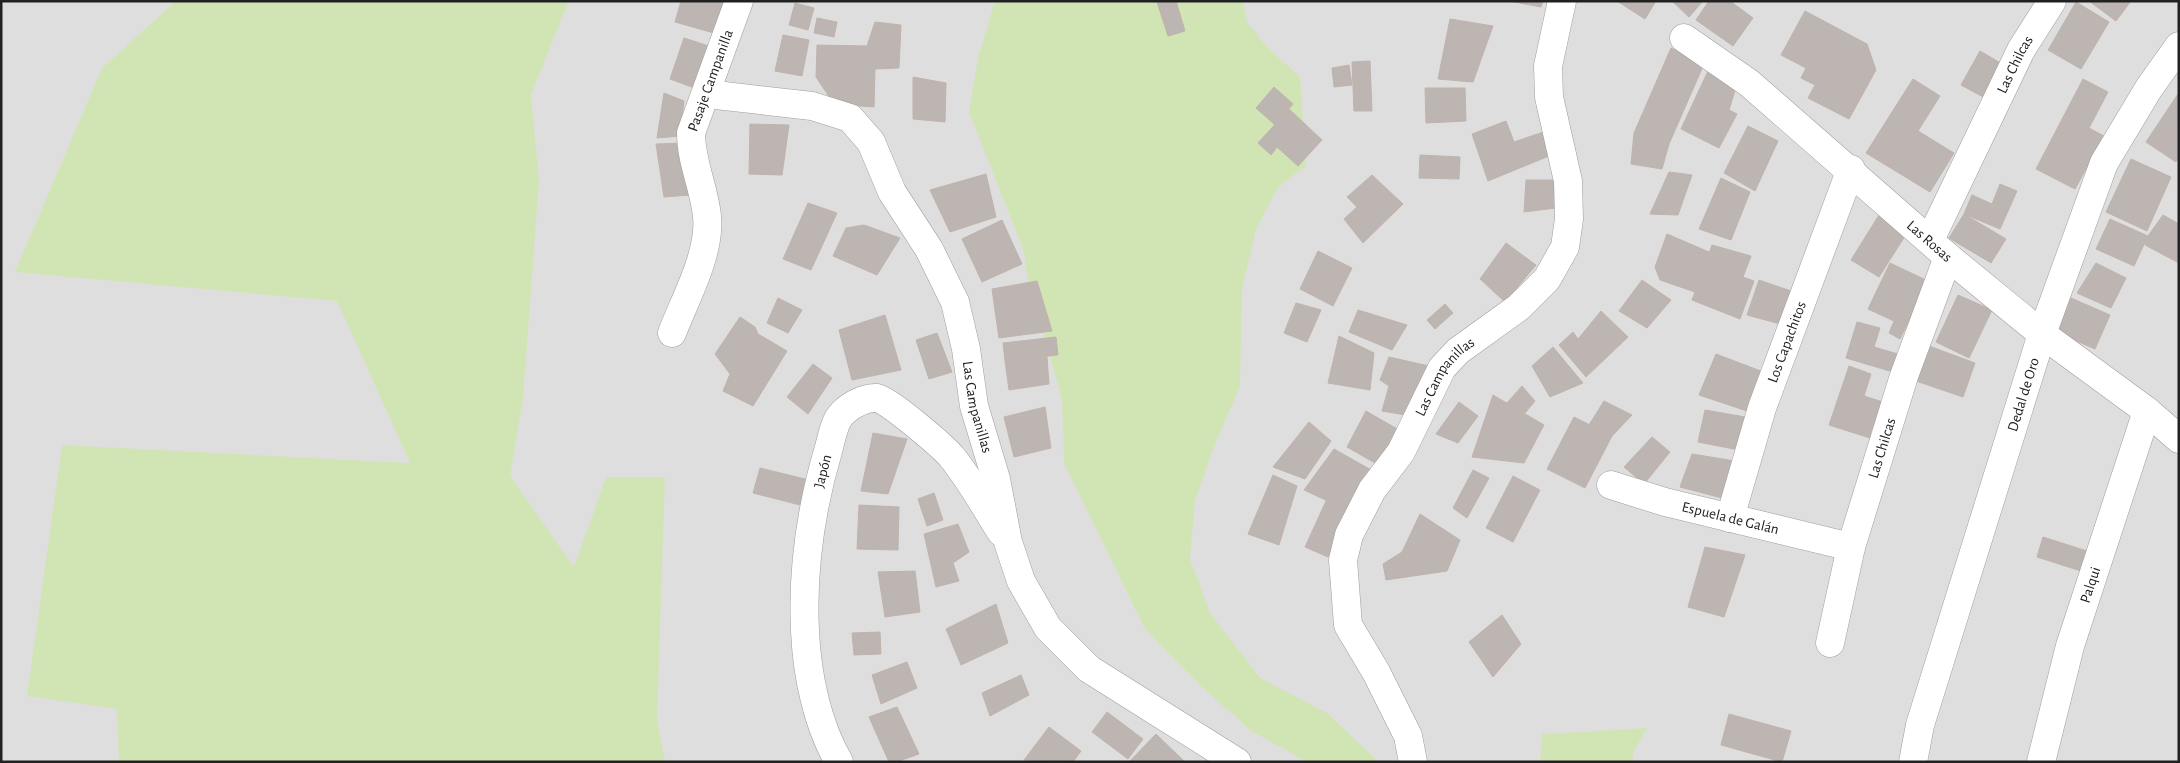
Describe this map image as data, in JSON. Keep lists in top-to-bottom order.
{
  "streets": {
    "street": [
      "Las Chilcas",
      "Pasaje Campanilla",
      "Las Rosas",
      "Los Capachitos",
      "Las Campanillas",
      "Dedal de Oro",
      "Japón",
      "Espuela de Galán",
      "Palqui"
    ]
  },
  "crossings": [
    ["Las Chilcas", "Las Rosas"],
    ["Las Chilcas", "Espuela de Galán"],
    ["Pasaje Campanilla", "Las Campanillas"],
    ["Las Rosas", "Los Capachitos"],
    ["Las Rosas", "Dedal de Oro"],
    ["Las Rosas", "Palqui"],
    ["Los Capachitos", "Espuela de Galán"],
    ["Las Campanillas", "Japón"]
  ]
}
